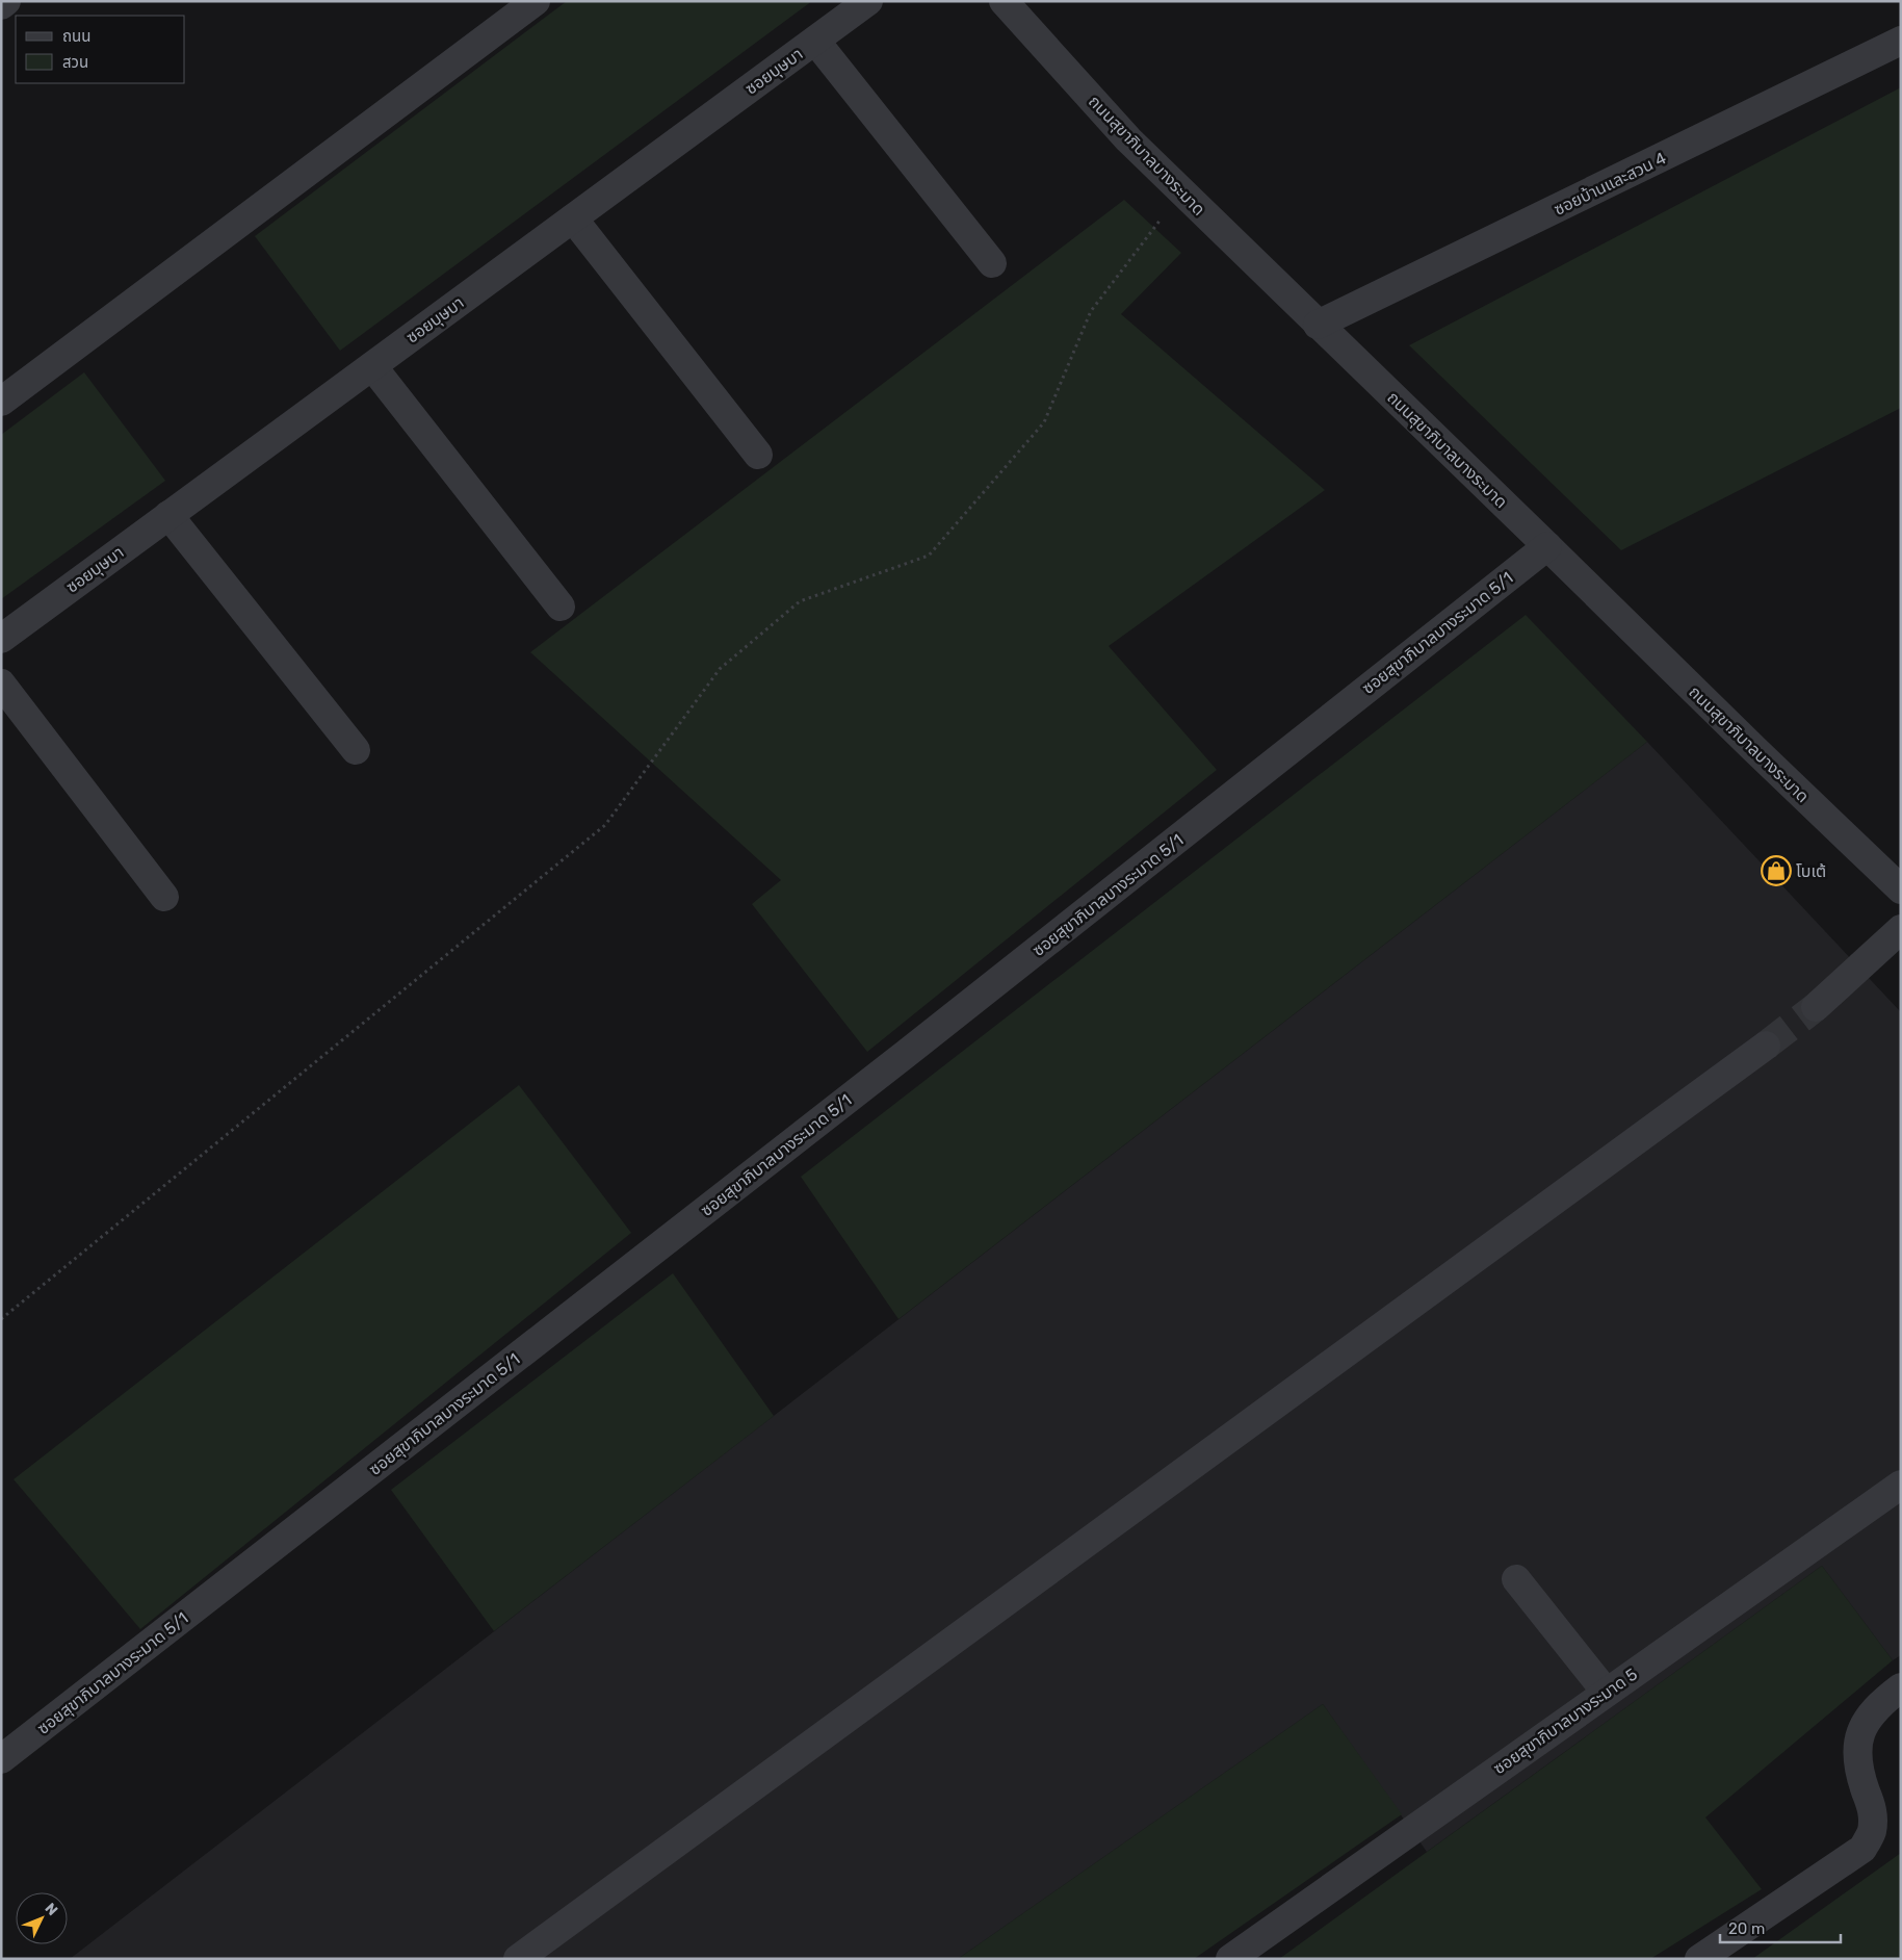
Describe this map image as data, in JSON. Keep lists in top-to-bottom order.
{
  "streets": {
    "street": [
      "ซอยบุษบา",
      "ถนนสุขาภิบาลบางระมาด",
      "ซอยบ้านและสวน 4",
      "ซอยสุขาภิบาลบางระมาด 5/1",
      "ซอยสุขาภิบาลบางระมาด 5"
    ]
  },
  "crossings": [
    ["ถนนสุขาภิบาลบางระมาด", "ซอยบ้านและสวน 4"],
    ["ถนนสุขาภิบาลบางระมาด", "ซอยสุขาภิบาลบางระมาด 5/1"]
  ],
  "places": {
    "shop": ["โบเต้"]
  },
  "legend": ["ถนน", "สวน"],
  "scale_bar": "20 m",
  "north": "top right"
}
